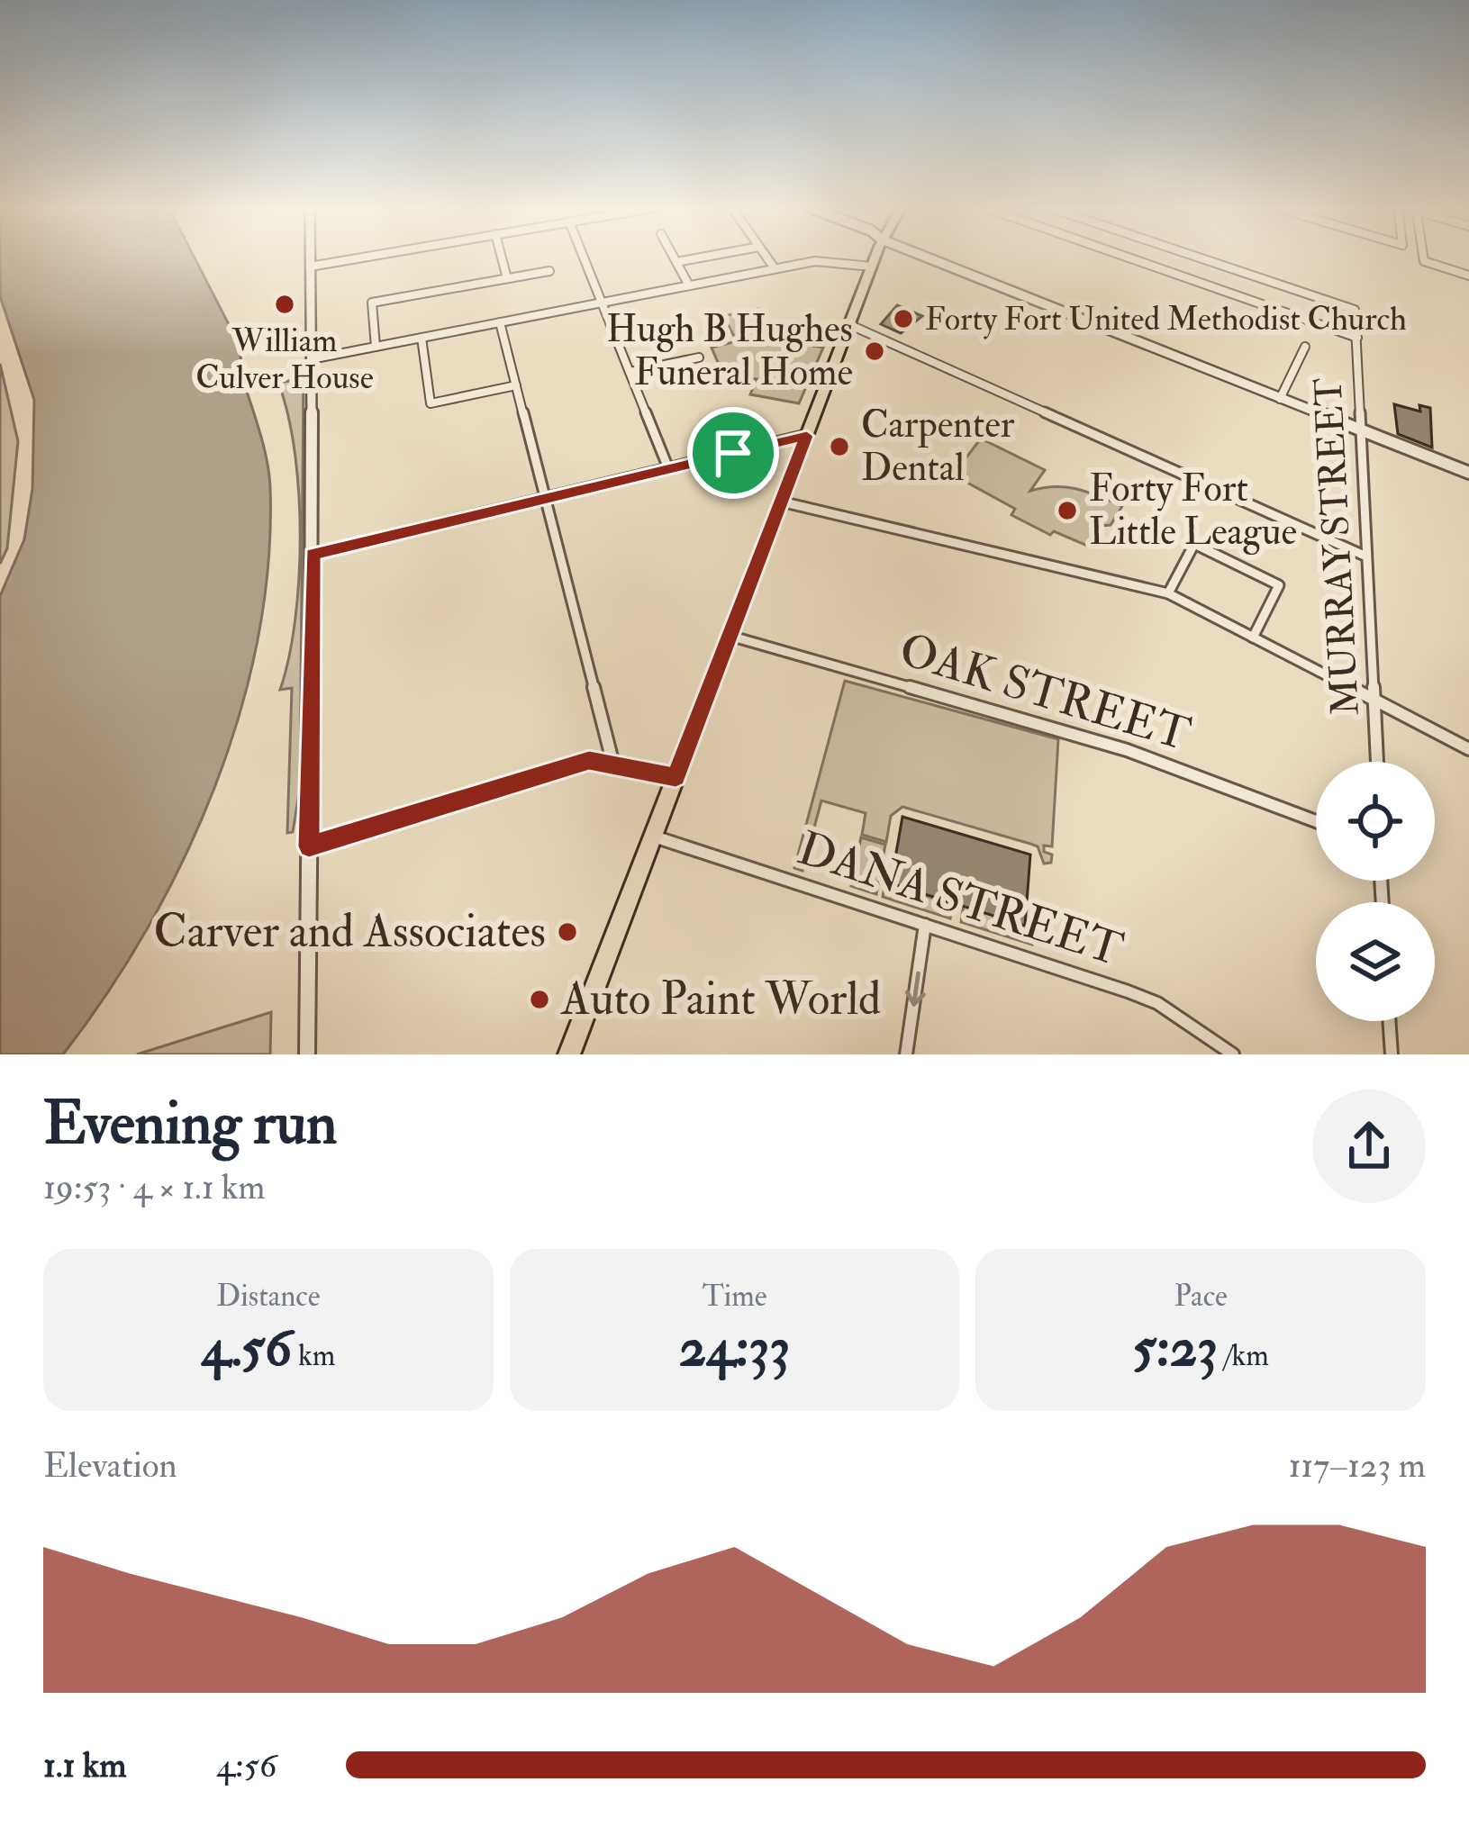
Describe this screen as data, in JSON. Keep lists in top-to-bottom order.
{
  "streets": {
    "street": ["MURRAY STREET", "OAK STREET", "DANA STREET"]
  },
  "places": [
    "William Culver House",
    "Forty Fort United Methodist Church",
    "Hugh B Hughes Funeral Home",
    "Carpenter Dental",
    "Forty Fort Little League",
    "Carver and Associates",
    "Auto Paint World"
  ],
  "page": {
    "heading": ["Evening run", "19:53 · 4 × 1.1 km"],
    "stats": [
      ["Distance", "4.56 km"],
      ["Time", "24:33"],
      ["Pace", "5:23 /km"]
    ],
    "chart": ["Elevation", "117–123 m"],
    "list": [
      {
        "name": "1.1 km",
        "note": "4:56"
      }
    ]
  }
}
